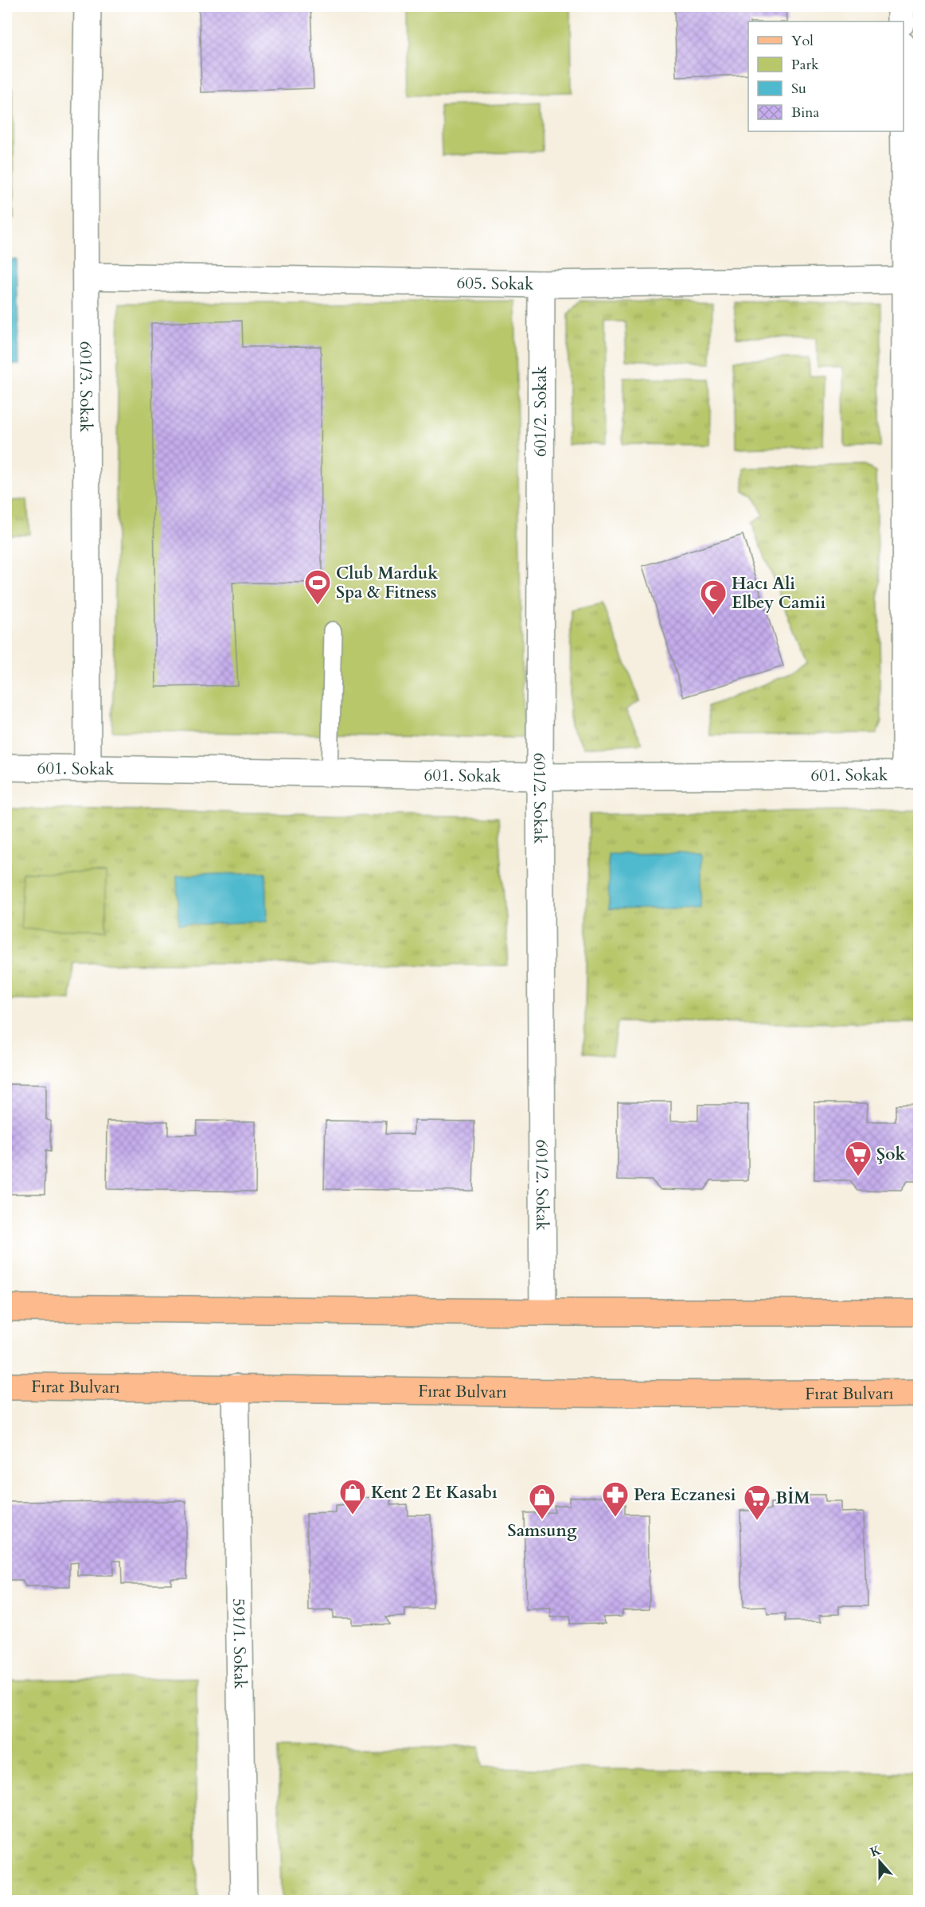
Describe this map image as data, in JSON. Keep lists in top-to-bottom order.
{
  "streets": {
    "main road": ["Fırat Bulvarı"],
    "street": [
      "605. Sokak",
      "601/3. Sokak",
      "601/2. Sokak",
      "601. Sokak",
      "591/1. Sokak"
    ]
  },
  "crossings": [
    ["605. Sokak", "601/3. Sokak"],
    ["605. Sokak", "601/2. Sokak"],
    ["601/3. Sokak", "601. Sokak"],
    ["601/2. Sokak", "601. Sokak"],
    ["Fırat Bulvarı", "591/1. Sokak"]
  ],
  "places": {
    "sports": ["Club Marduk Spa & Fitness"],
    "mosque": ["Hacı Ali Elbey Camii"],
    "supermarket": ["Şok", "BİM"],
    "shop": ["Kent 2 Et Kasabı", "Samsung"],
    "pharmacy": ["Pera Eczanesi"]
  },
  "legend": [
    "Yol",
    "Park",
    "Su",
    "Bina"
  ],
  "north": "top"
}
